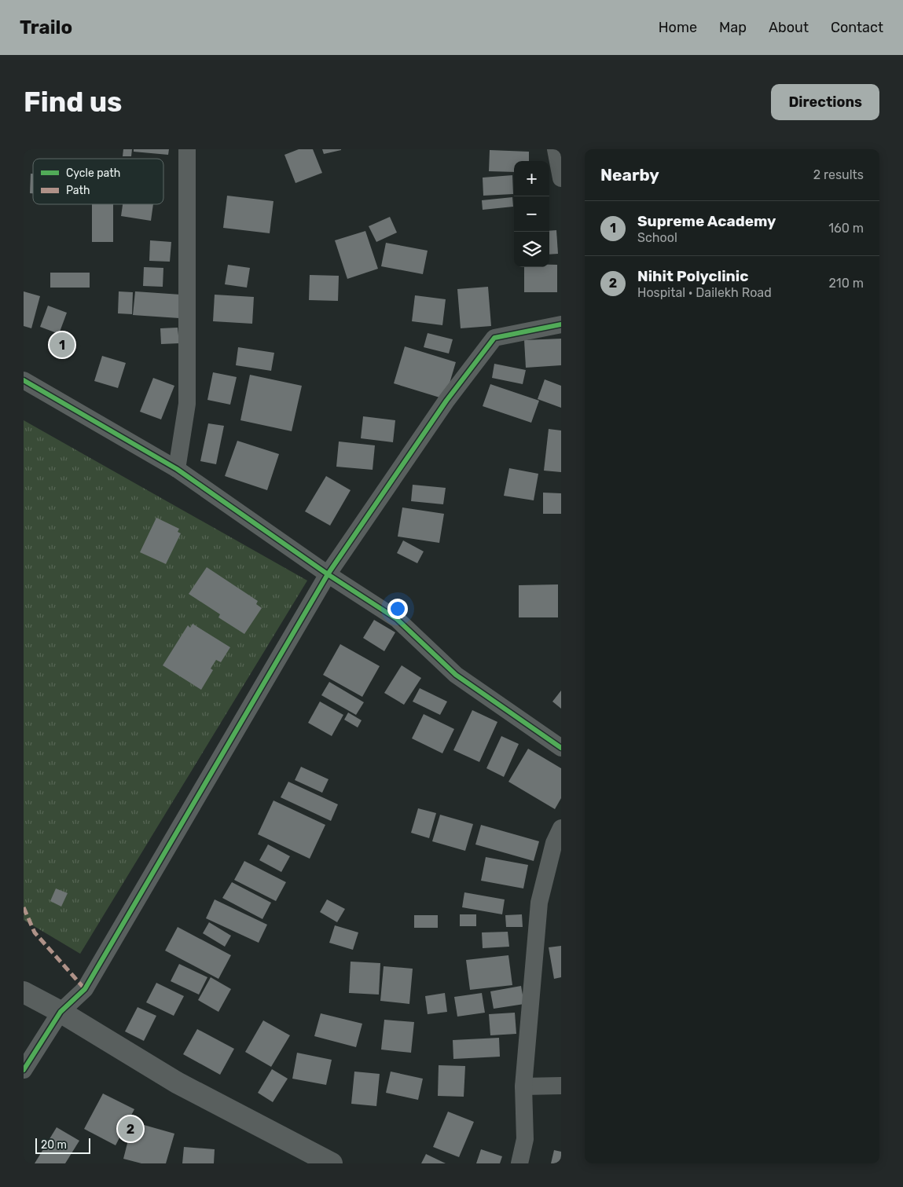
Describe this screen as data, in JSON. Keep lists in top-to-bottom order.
{
  "legend": ["Cycle path", "Path"],
  "scale_bar": "20 m",
  "page": {
    "header": "Trailo",
    "nav": [
      "Home",
      "Map",
      "About",
      "Contact"
    ],
    "buttons": "Directions",
    "title": "Find us",
    "heading": ["Nearby", "2 results"],
    "map_buttons": ["+", "−"],
    "list": [
      {
        "mark": "1",
        "name": "Supreme Academy",
        "note": "School",
        "value": "160 m"
      },
      {
        "mark": "2",
        "name": "Nihit Polyclinic",
        "note": "Hospital · Dailekh Road",
        "value": "210 m"
      }
    ],
    "pins": ["1", "2"],
    "scale": "20 m"
  }
}
